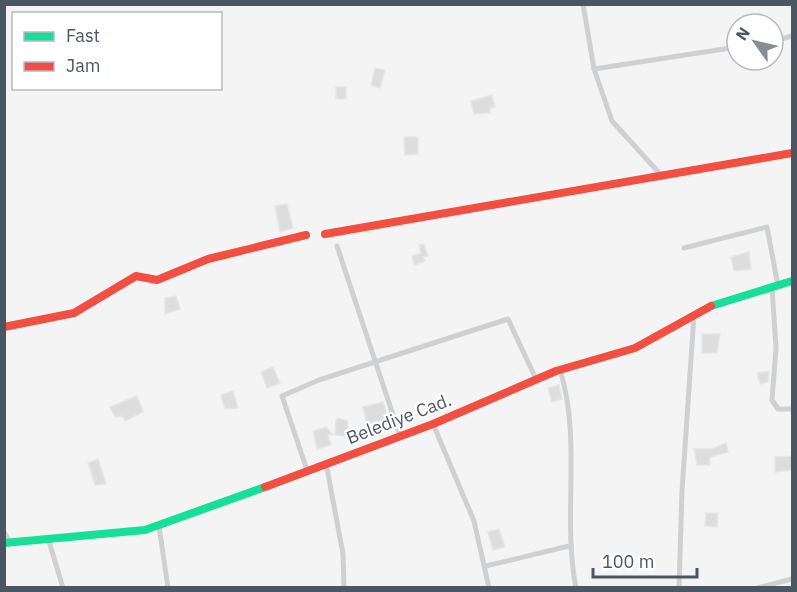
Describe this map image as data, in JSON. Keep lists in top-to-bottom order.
{
  "streets": {
    "street": ["Belediye Cad."]
  },
  "legend": ["Fast", "Jam"],
  "scale_bar": "100 m",
  "north": "top left"
}
